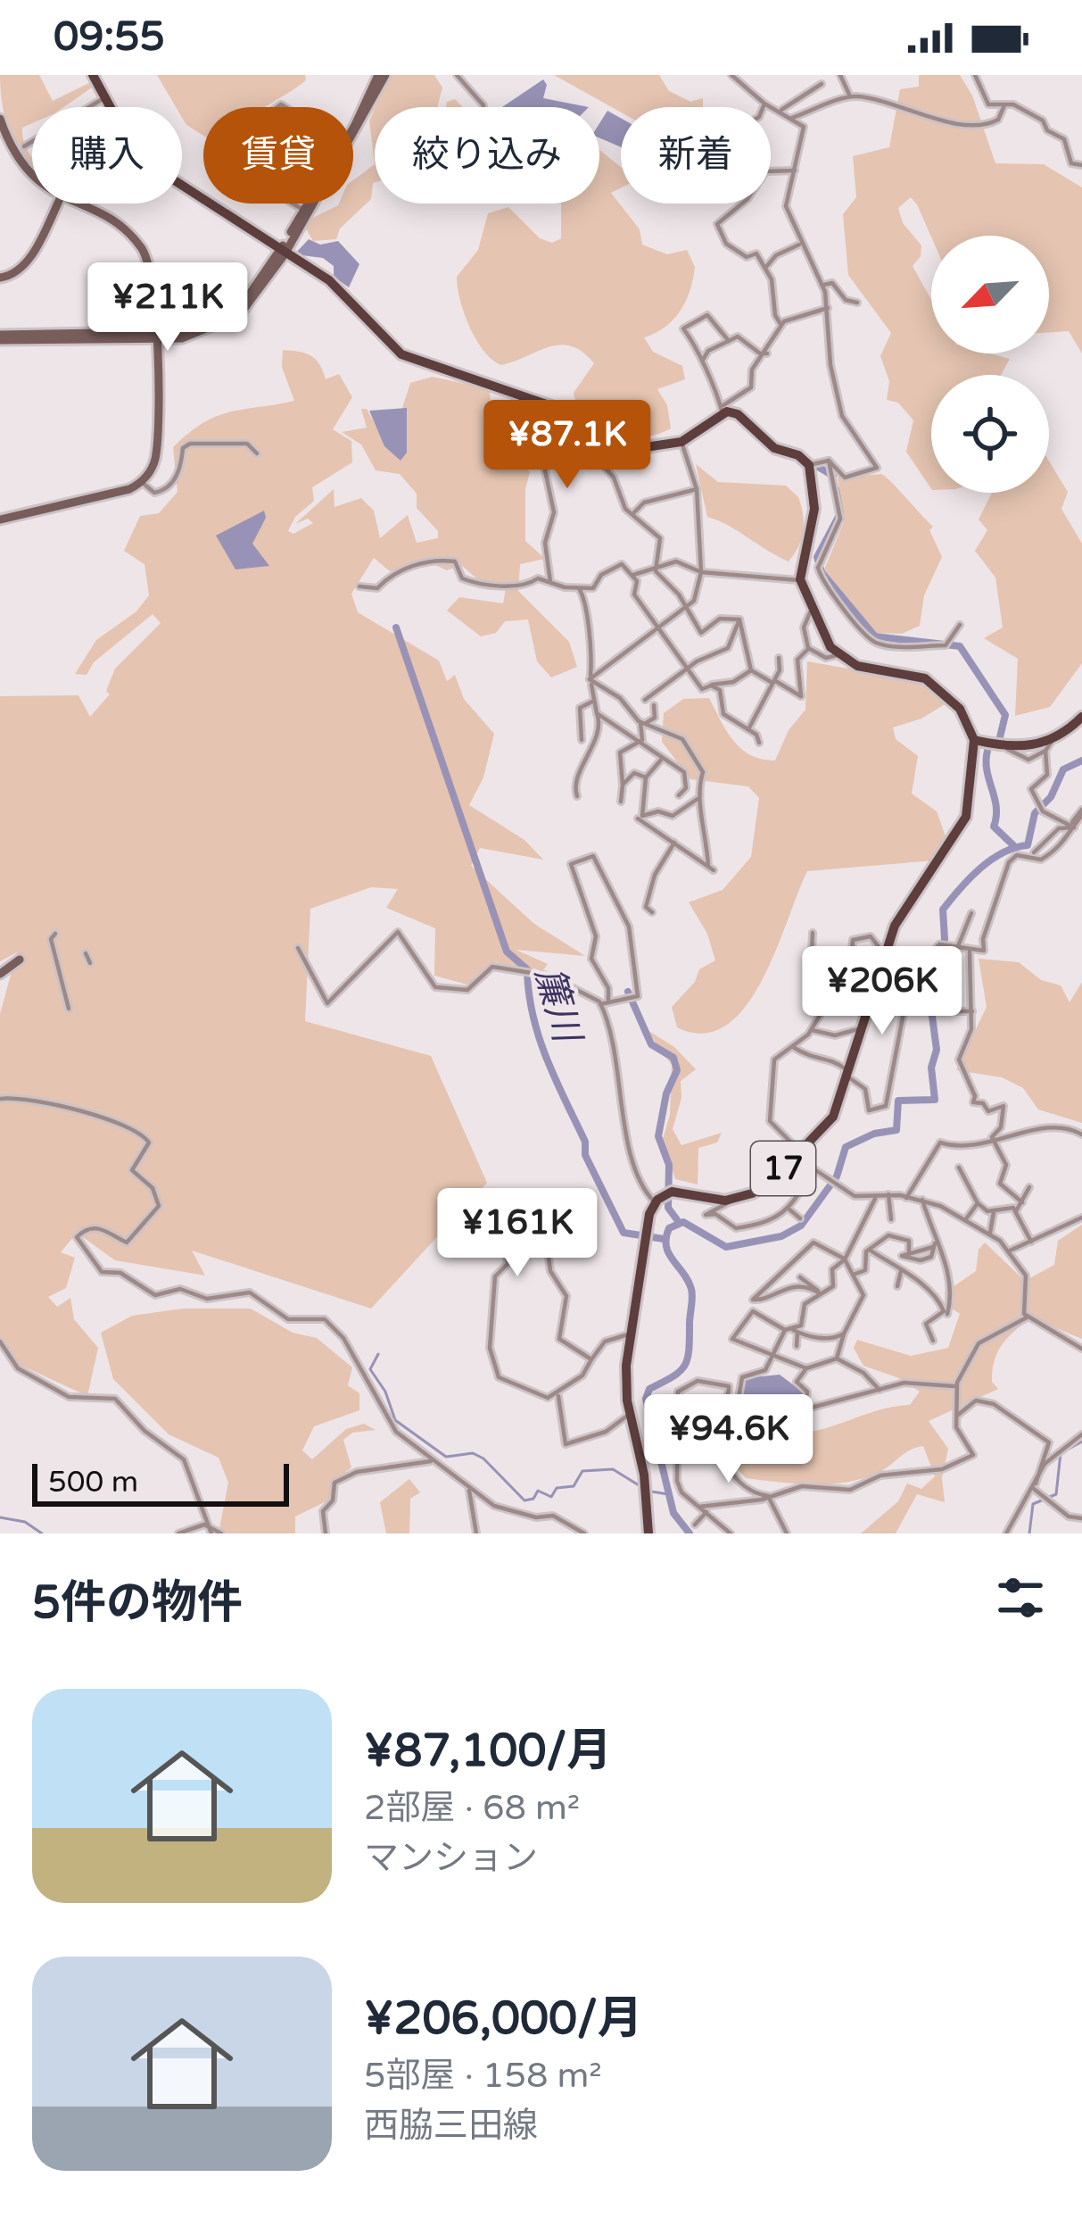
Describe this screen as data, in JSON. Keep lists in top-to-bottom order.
{
  "streets": {
    "main road": ["17"]
  },
  "water": ["簾川"],
  "scale_bar": "500 m",
  "north": "bottom left",
  "page": {
    "status": "09:55",
    "chip": [
      "購入",
      "賃貸",
      "絞り込み",
      "新着"
    ],
    "price": [
      "¥211K",
      "¥87.1K",
      "¥206K",
      "¥161K",
      "¥94.6K"
    ],
    "scale": "500 m",
    "heading": "5件の物件",
    "list": [
      {
        "name": "¥87,100/月",
        "note": "2部屋 · 68 m² · マンション"
      },
      {
        "name": "¥206,000/月",
        "note": "5部屋 · 158 m² · 西脇三田線"
      }
    ]
  }
}
